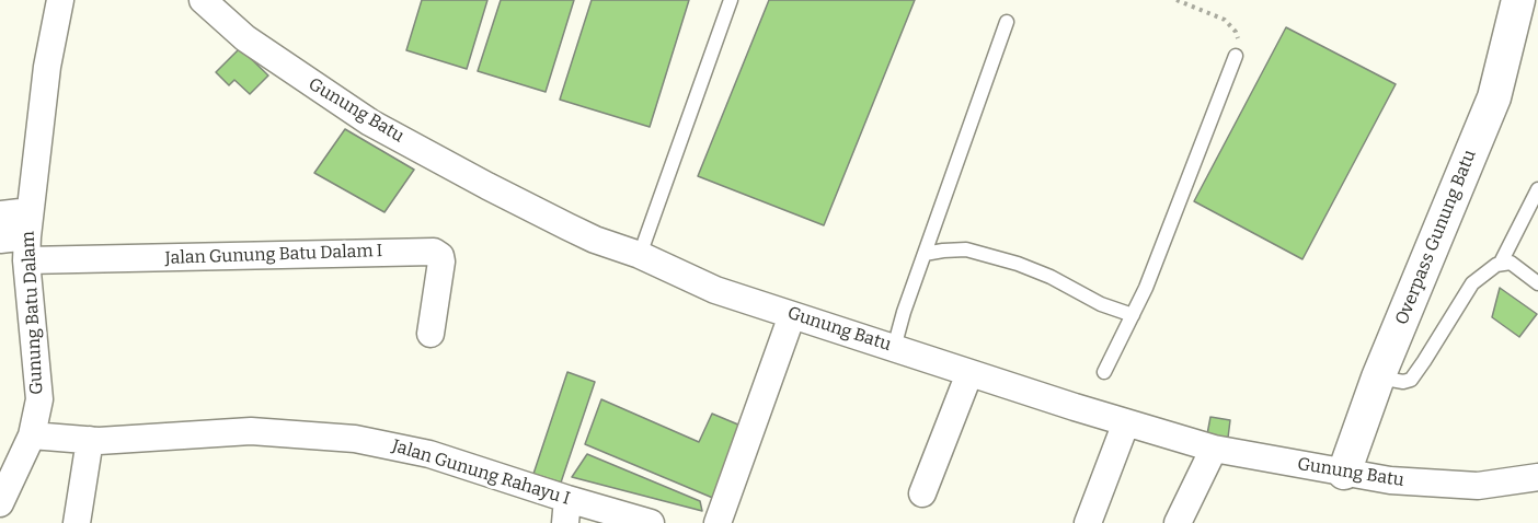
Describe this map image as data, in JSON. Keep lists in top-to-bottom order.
{
  "streets": {
    "street": [
      "Gunung Batu",
      "Overpass Gunung Batu",
      "Jalan Gunung Batu Dalam I",
      "Gunung Batu Dalam",
      "Jalan Gunung Rahayu I"
    ]
  },
  "crossings": [
    ["Gunung Batu", "Overpass Gunung Batu"],
    ["Jalan Gunung Batu Dalam I", "Gunung Batu Dalam"],
    ["Gunung Batu Dalam", "Jalan Gunung Rahayu I"]
  ]
}
